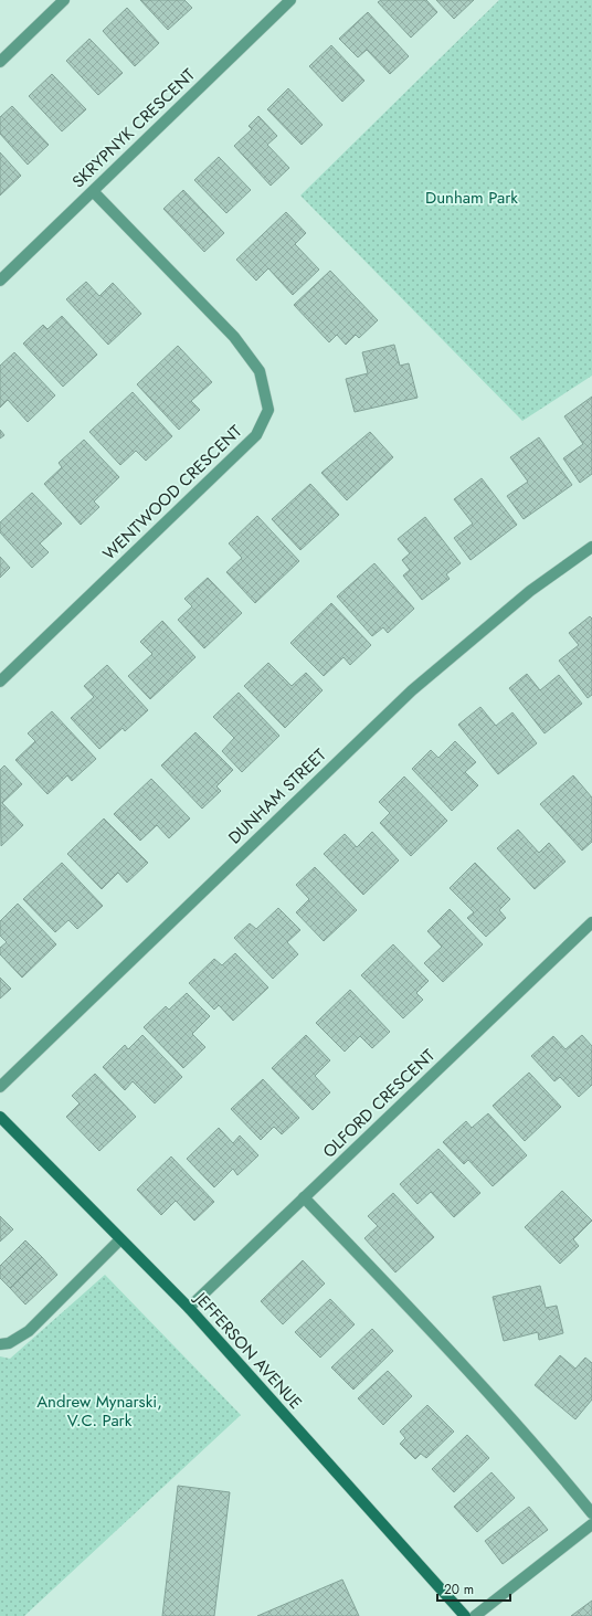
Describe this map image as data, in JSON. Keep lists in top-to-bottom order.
{
  "streets": {
    "street": [
      "SKRYPNYK CRESCENT",
      "WENTWOOD CRESCENT",
      "DUNHAM STREET",
      "OLFORD CRESCENT",
      "JEFFERSON AVENUE"
    ]
  },
  "crossings": [
    ["SKRYPNYK CRESCENT", "WENTWOOD CRESCENT"],
    ["OLFORD CRESCENT", "JEFFERSON AVENUE"]
  ],
  "parks": ["Dunham Park", "Andrew Mynarski, V.C. Park"],
  "scale_bar": "20 m"
}
